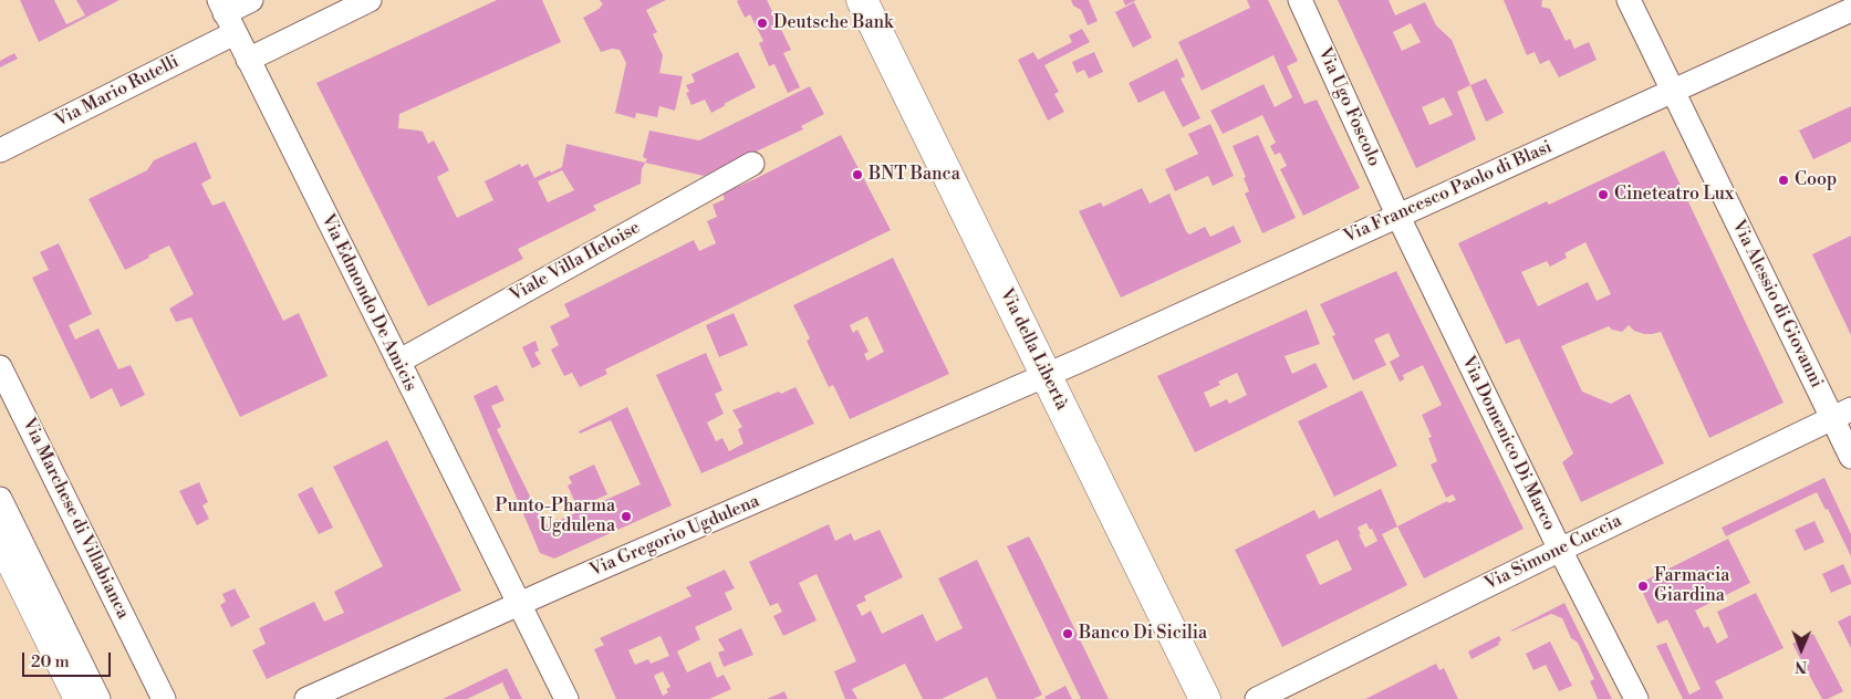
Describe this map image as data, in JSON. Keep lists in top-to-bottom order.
{
  "streets": {
    "street": [
      "Via Mario Rutelli",
      "Via Ugo Foscolo",
      "Via Francesco Paolo di Blasi",
      "Viale Villa Heloise",
      "Via Edmondo De Amicis",
      "Via Alessio di Giovanni",
      "Via della Libertà",
      "Via Domenico Di Marco",
      "Via Marchese di Villabianca",
      "Via Gregorio Ugdulena",
      "Via Simone Cuccia"
    ]
  },
  "crossings": [
    ["Via Mario Rutelli", "Via Edmondo De Amicis"],
    ["Via Ugo Foscolo", "Via Francesco Paolo di Blasi"],
    ["Via Ugo Foscolo", "Via Domenico Di Marco"],
    ["Via Francesco Paolo di Blasi", "Via Alessio di Giovanni"],
    ["Via Francesco Paolo di Blasi", "Via della Libertà"],
    ["Via Francesco Paolo di Blasi", "Via Domenico Di Marco"],
    ["Via Francesco Paolo di Blasi", "Via Gregorio Ugdulena"],
    ["Viale Villa Heloise", "Via Edmondo De Amicis"],
    ["Via Edmondo De Amicis", "Via Gregorio Ugdulena"],
    ["Via Alessio di Giovanni", "Via Simone Cuccia"],
    ["Via della Libertà", "Via Gregorio Ugdulena"],
    ["Via Domenico Di Marco", "Via Simone Cuccia"]
  ],
  "places": [
    "Deutsche Bank",
    "BNT Banca",
    "Coop",
    "Cineteatro Lux",
    "Punto-Pharma Ugdulena",
    "Farmacia Giardina",
    "Banco Di Sicilia"
  ],
  "scale_bar": "20 m",
  "north": "bottom"
}
